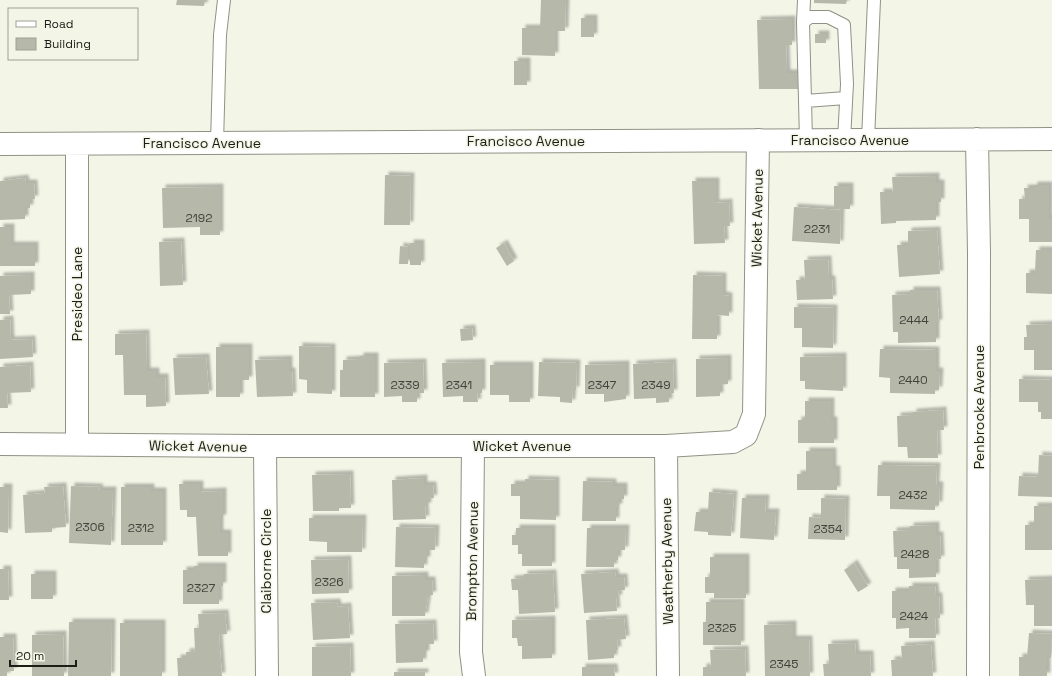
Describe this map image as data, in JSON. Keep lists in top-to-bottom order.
{
  "streets": {
    "street": [
      "Francisco Avenue",
      "Wicket Avenue",
      "Presideo Lane",
      "Penbrooke Avenue",
      "Claiborne Circle",
      "Brompton Avenue",
      "Weatherby Avenue"
    ]
  },
  "crossings": [
    ["Francisco Avenue", "Wicket Avenue"],
    ["Francisco Avenue", "Presideo Lane"],
    ["Francisco Avenue", "Penbrooke Avenue"],
    ["Wicket Avenue", "Presideo Lane"],
    ["Wicket Avenue", "Claiborne Circle"],
    ["Wicket Avenue", "Brompton Avenue"],
    ["Wicket Avenue", "Weatherby Avenue"]
  ],
  "house_numbers": [
    "2192",
    "2231",
    "2444",
    "2440",
    "2339",
    "2341",
    "2347",
    "2349",
    "2432",
    "2306",
    "2312",
    "2354",
    "2428",
    "2326",
    "2327",
    "2424",
    "2325",
    "2345"
  ],
  "legend": ["Road", "Building"],
  "scale_bar": "20 m"
}
